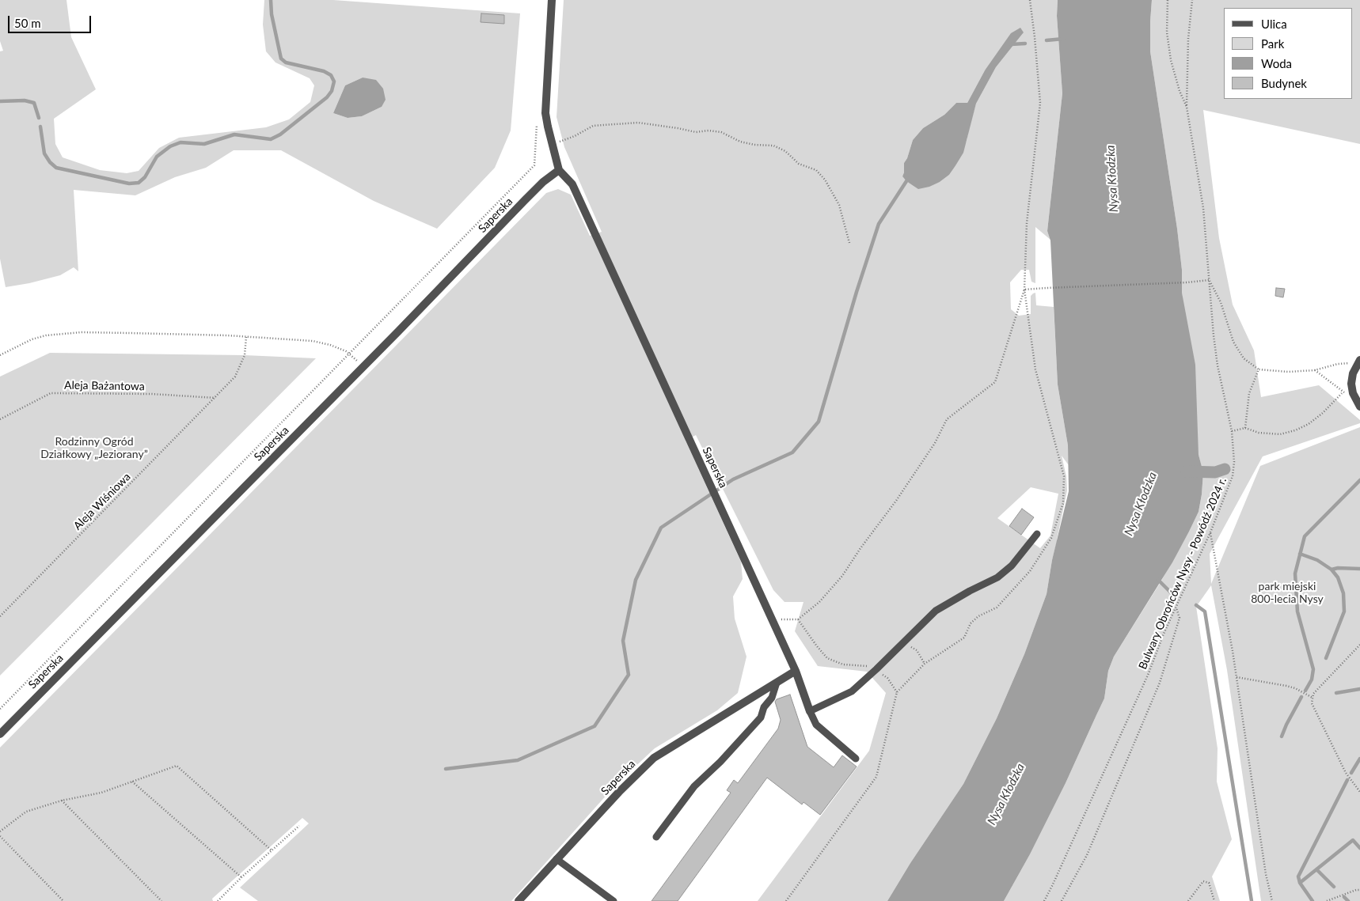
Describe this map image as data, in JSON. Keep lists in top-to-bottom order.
{
  "streets": {
    "street": ["Saperska"],
    "path": ["Aleja Bażantowa", "Aleja Wiśniowa", "Bulwary Obrońców Nysy - Powódź 2024 r."]
  },
  "crossings": [
    ["Aleja Bażantowa", "Aleja Wiśniowa"]
  ],
  "water": ["Nysa Kłodzka"],
  "parks": ["Rodzinny Ogród Działkowy „Jeziorany”", "park miejski 800-lecia Nysy"],
  "legend": [
    "Ulica",
    "Park",
    "Woda",
    "Budynek"
  ],
  "scale_bar": "50 m"
}
